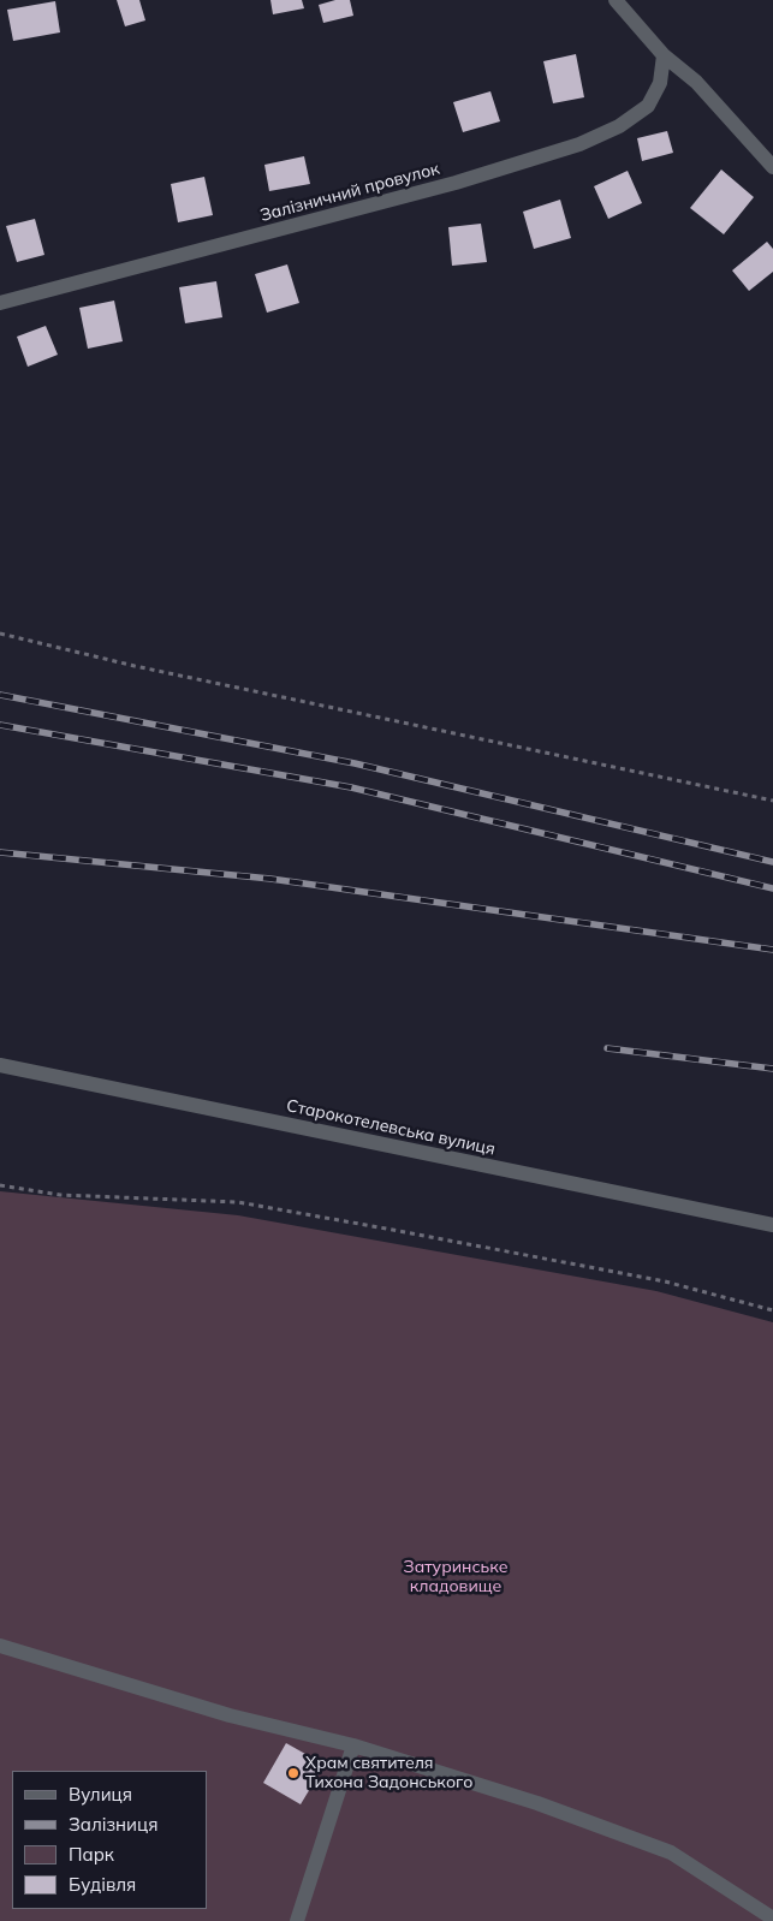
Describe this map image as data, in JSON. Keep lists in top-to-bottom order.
{
  "streets": {
    "street": ["Залізничний провулок", "Старокотелевська вулиця"]
  },
  "parks": ["Затуринське кладовище"],
  "places": ["Храм святителя Тихона Задонського"],
  "legend": [
    "Вулиця",
    "Залізниця",
    "Парк",
    "Будівля"
  ]
}
